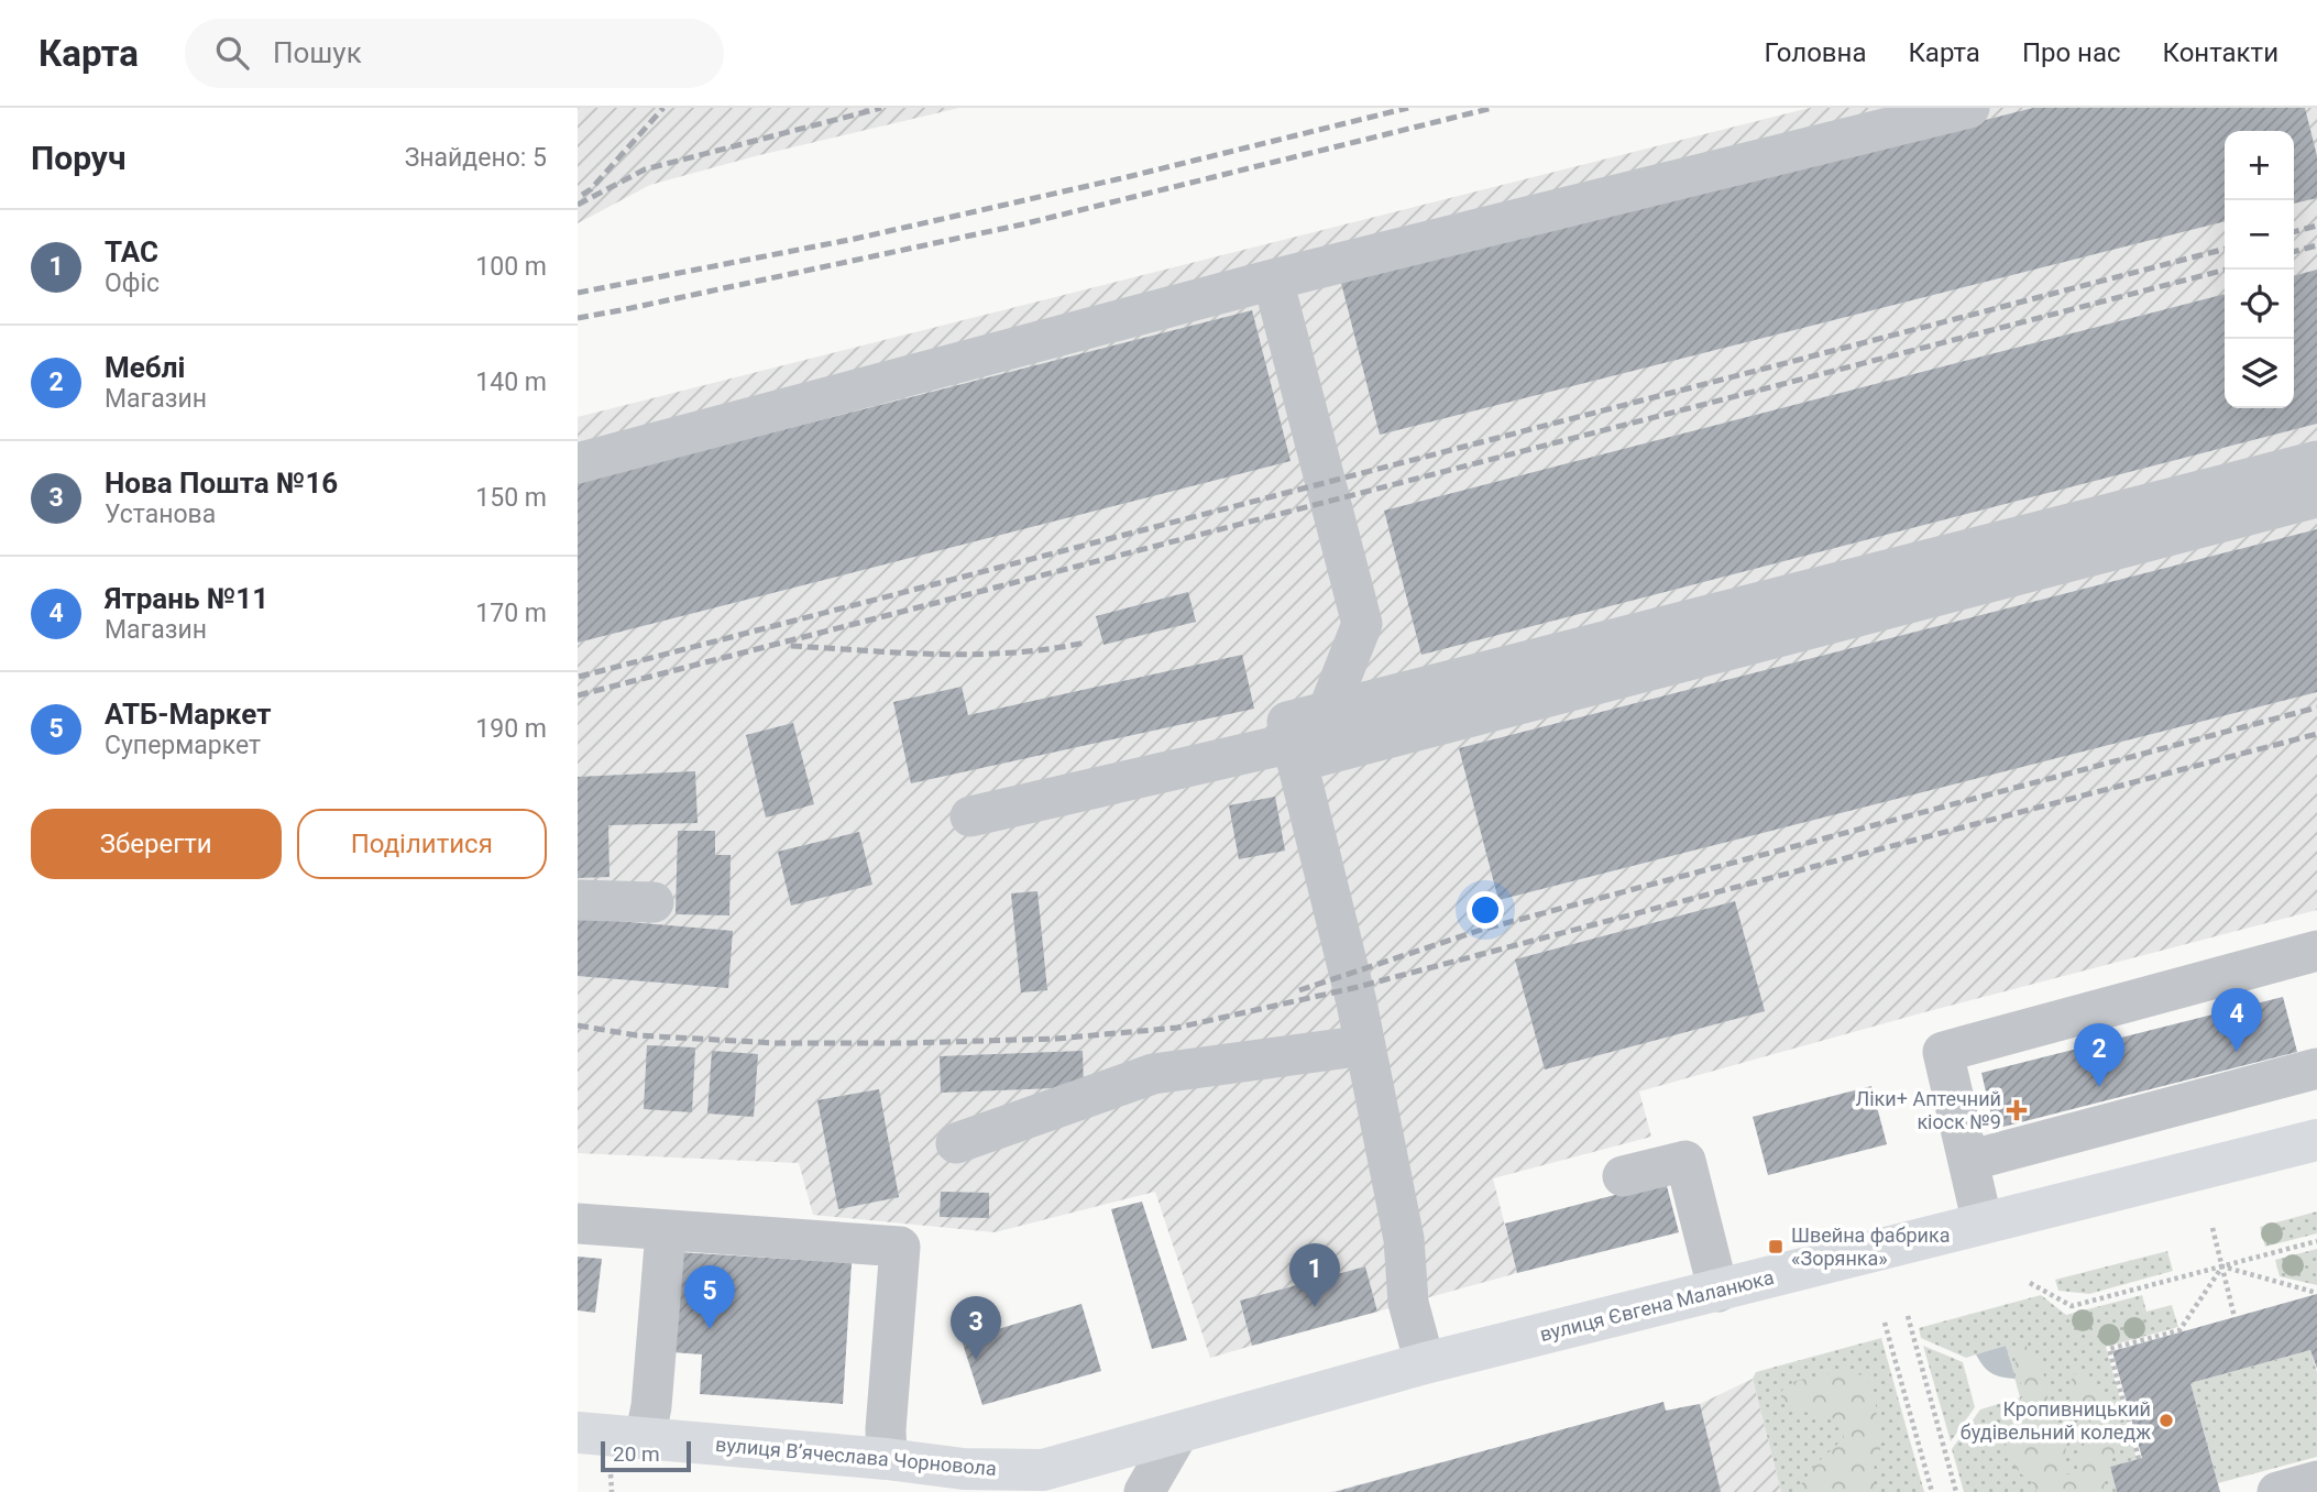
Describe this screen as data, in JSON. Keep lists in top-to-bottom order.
{
  "streets": {
    "main road": ["вулиця Євгена Маланюка", "вулиця Вʼячеслава Чорновола"]
  },
  "crossings": [
    ["вулиця Євгена Маланюка", "вулиця Вʼячеслава Чорновола"]
  ],
  "places": {
    "health": ["Ліки+ Аптечний кіоск №9"],
    "transit": ["Швейна фабрика «Зорянка»"],
    "other": ["Кропивницький будівельний коледж"]
  },
  "scale_bar": "20 m",
  "page": {
    "header": "Карта",
    "search": "Пошук",
    "nav": [
      "Головна",
      "Карта",
      "Про нас",
      "Контакти"
    ],
    "heading": ["Поруч", "Знайдено: 5"],
    "map_buttons": ["+", "−"],
    "list": [
      {
        "mark": "1",
        "name": "ТАС",
        "note": "Офіс",
        "value": "100 m"
      },
      {
        "mark": "2",
        "name": "Меблі",
        "note": "Магазин",
        "value": "140 m"
      },
      {
        "mark": "3",
        "name": "Нова Пошта №16",
        "note": "Установа",
        "value": "150 m"
      },
      {
        "mark": "4",
        "name": "Ятрань №11",
        "note": "Магазин",
        "value": "170 m"
      },
      {
        "mark": "5",
        "name": "АТБ-Маркет",
        "note": "Супермаркет",
        "value": "190 m"
      }
    ],
    "buttons": ["Зберегти", "Поділитися"],
    "pins": [
      "4",
      "2",
      "1",
      "5",
      "3"
    ],
    "scale": "20 m"
  }
}
